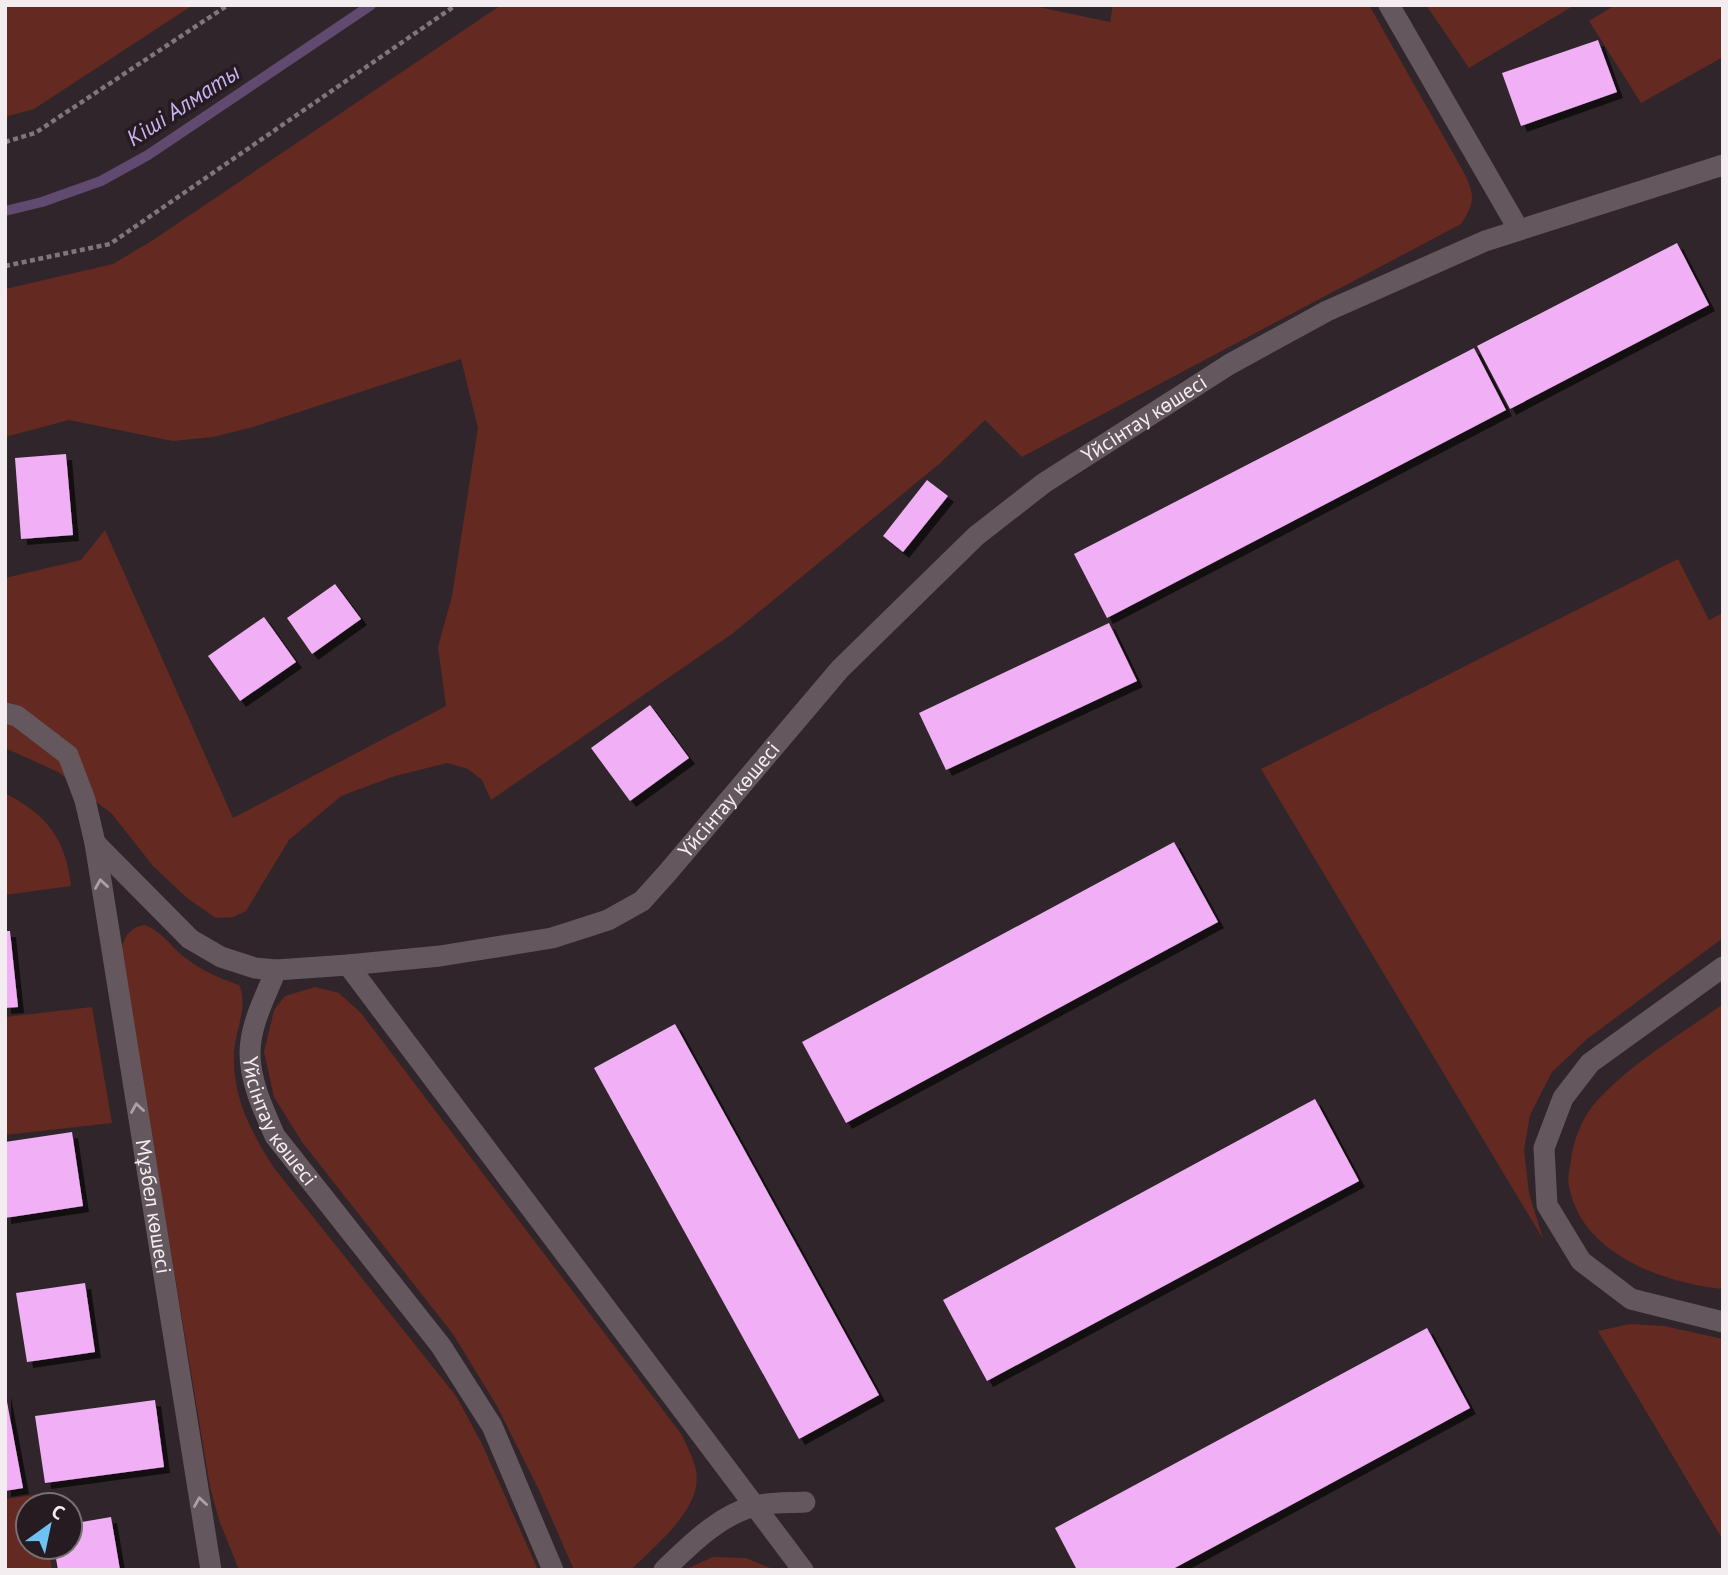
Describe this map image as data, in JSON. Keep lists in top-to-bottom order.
{
  "streets": {
    "street": ["Үйсінтау көшесі", "Мұзбел көшесі"]
  },
  "one_way": ["Мұзбел көшесі"],
  "water": ["Кіші Алматы"],
  "north": "top right"
}
